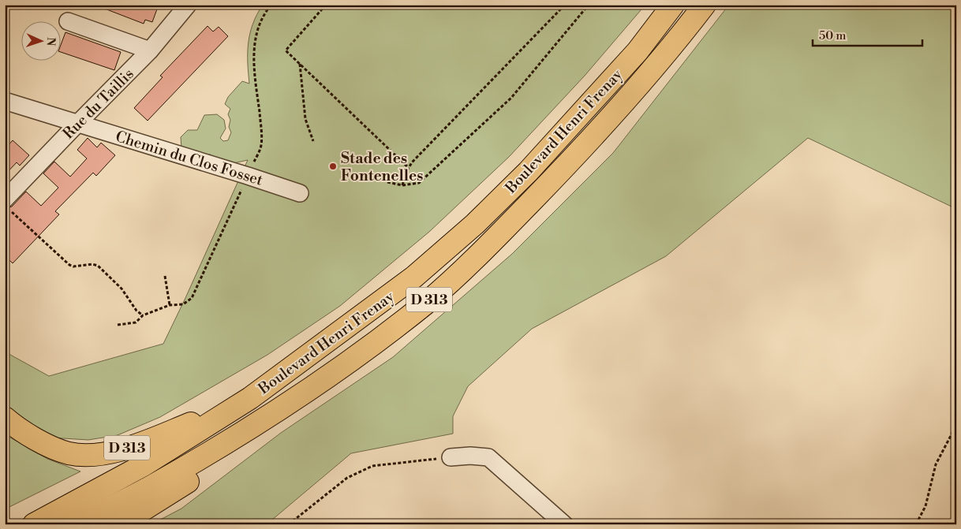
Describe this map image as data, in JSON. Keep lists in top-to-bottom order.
{
  "streets": {
    "highway": ["Boulevard Henri Frenay", "D 313"],
    "street": ["Rue du Taillis", "Chemin du Clos Fosset"]
  },
  "crossings": [
    ["Rue du Taillis", "Chemin du Clos Fosset"],
    ["Boulevard Henri Frenay", "D 313"]
  ],
  "places": ["Stade des Fontenelles"],
  "scale_bar": "50 m",
  "north": "right"
}
